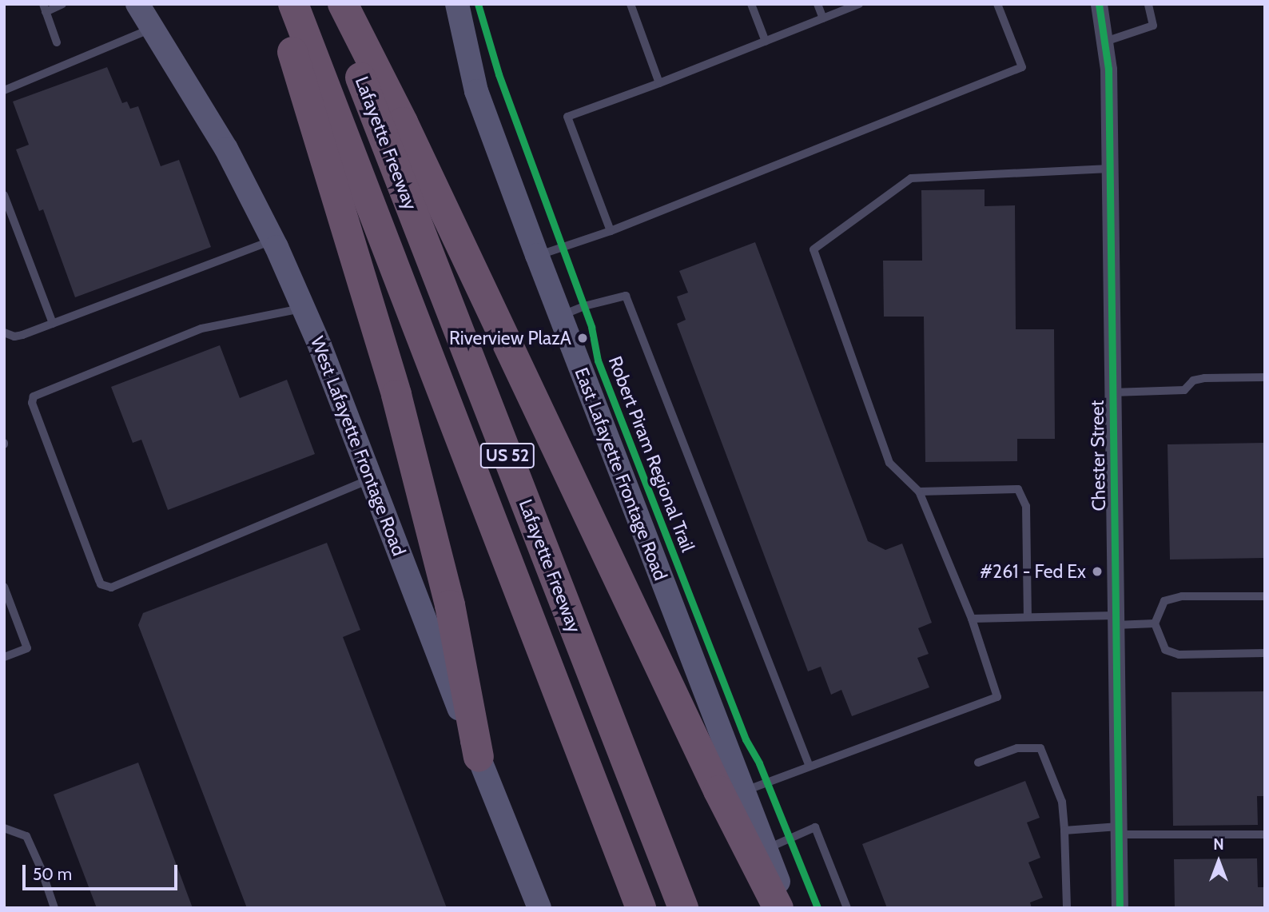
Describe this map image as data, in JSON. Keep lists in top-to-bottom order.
{
  "streets": {
    "highway": ["Lafayette Freeway", "US 52"],
    "main road": ["West Lafayette Frontage Road", "East Lafayette Frontage Road"],
    "street": ["Chester Street"],
    "cycle path": ["Robert Piram Regional Trail"]
  },
  "places": ["Riverview PlazA", "#261 - Fed Ex"],
  "scale_bar": "50 m",
  "north": "top"
}
